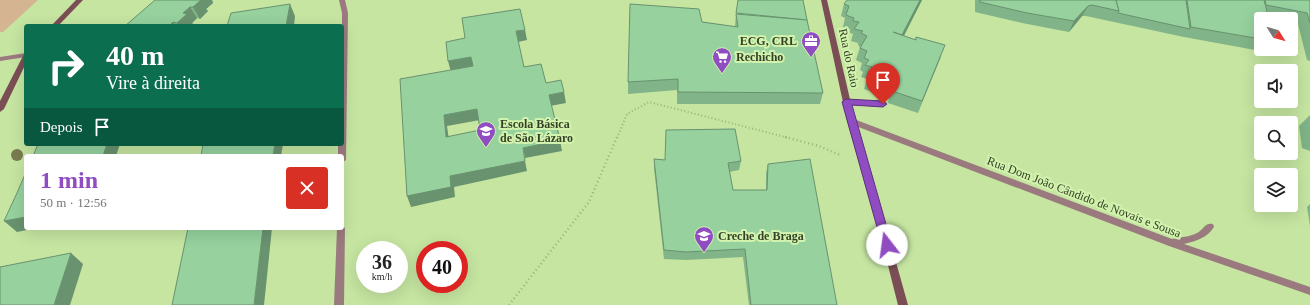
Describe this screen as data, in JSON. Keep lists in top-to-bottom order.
{
  "streets": {
    "street": ["Rua do Raio", "Rua Dom João Cândido de Novais e Sousa"]
  },
  "crossings": [
    ["Rua do Raio", "Rua Dom João Cândido de Novais e Sousa"]
  ],
  "places": {
    "office": ["ECG, CRL"],
    "supermarket": ["Rechicho"],
    "school or university": ["Escola Básica de São Lázaro", "Creche de Braga"]
  },
  "north": "bottom right",
  "page": {
    "turn": ["40 m", "Vire à direita"],
    "then": "Depois",
    "heading": ["1 min", "50 m · 12:56"],
    "speed": "36 km/h",
    "limit": "40"
  }
}
